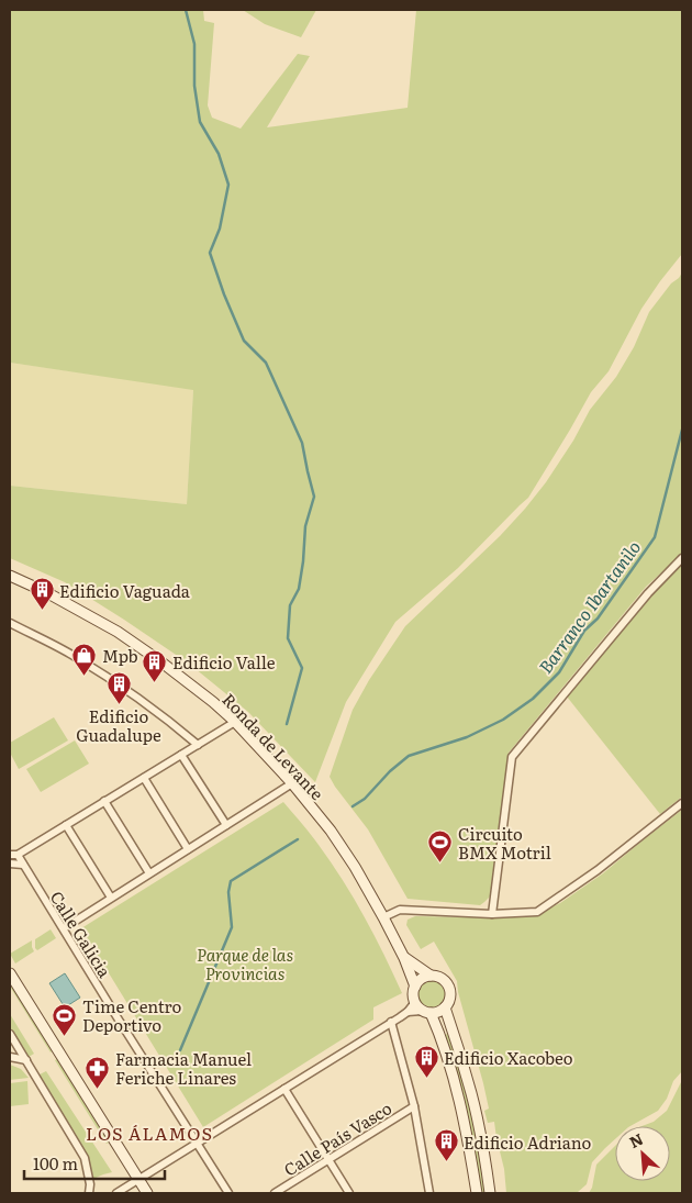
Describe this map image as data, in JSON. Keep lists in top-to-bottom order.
{
  "streets": {
    "main road": ["Ronda de Levante"],
    "street": ["Calle Galicia", "Calle País Vasco"]
  },
  "districts": ["LOS ÁLAMOS"],
  "water": ["Barranco Ibartanilo"],
  "parks": ["Parque de las Provincias"],
  "places": {
    "building": [
      "Edificio Vaguada",
      "Edificio Valle",
      "Edificio Guadalupe",
      "Edificio Xacobeo",
      "Edificio Adriano"
    ],
    "shop": ["Mpb"],
    "sports": ["Circuito BMX Motril", "Time Centro Deportivo"],
    "pharmacy": ["Farmacia Manuel Feriche Linares"]
  },
  "scale_bar": "100 m",
  "north": "top left"
}
